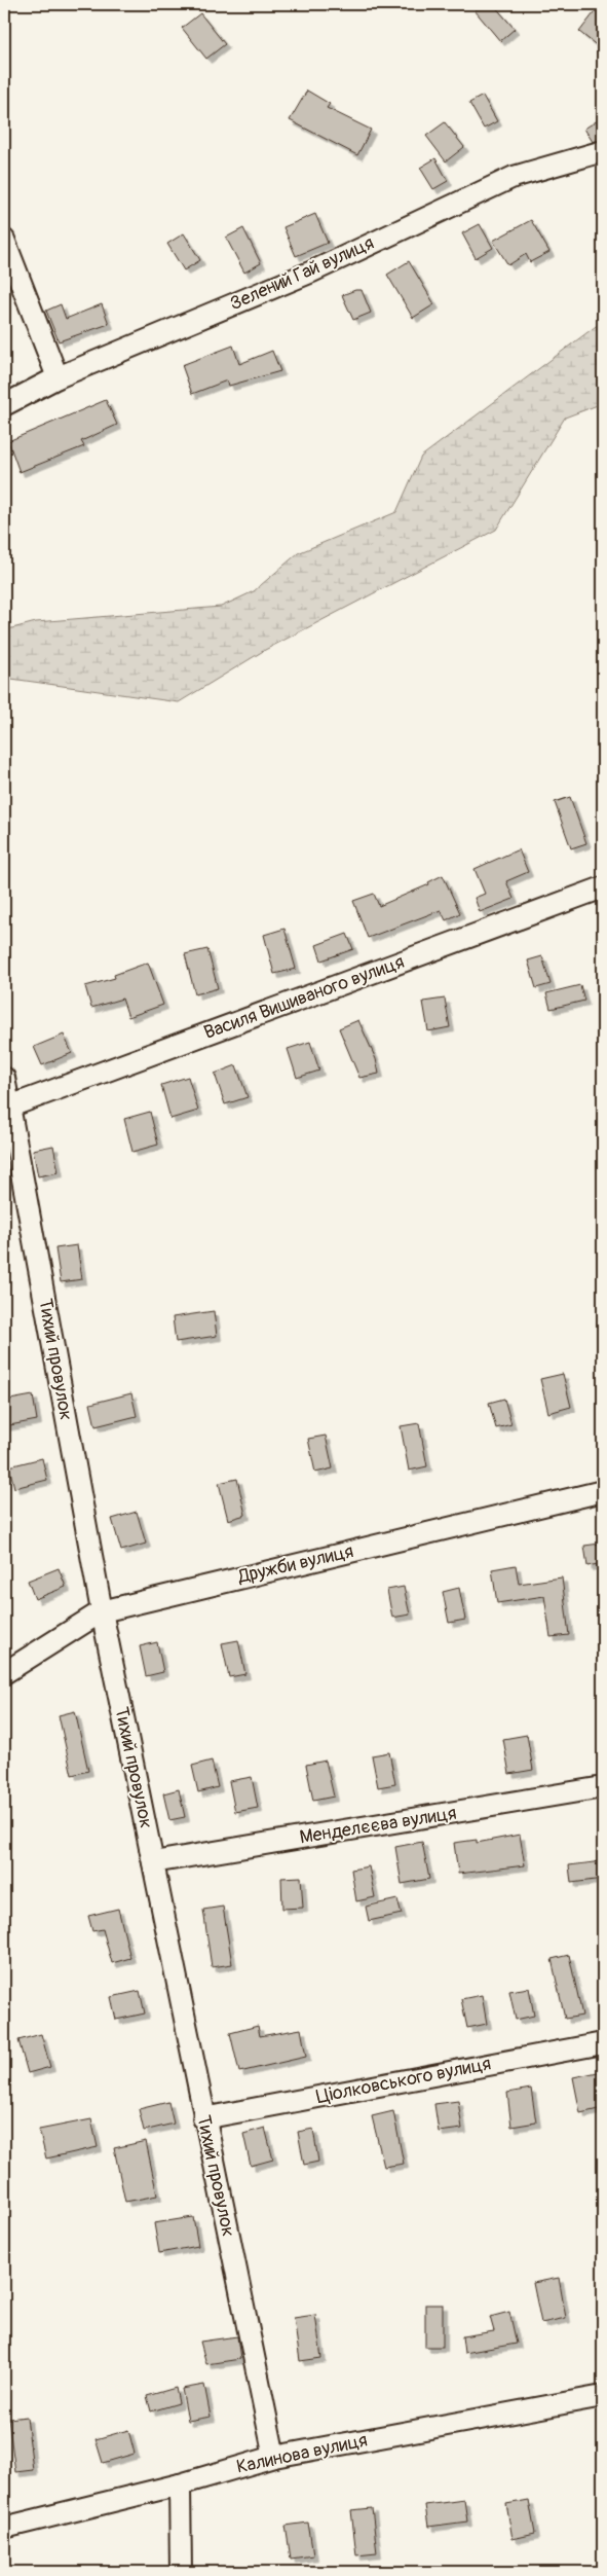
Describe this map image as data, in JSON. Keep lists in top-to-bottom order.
{
  "streets": {
    "street": [
      "Зелений Гай вулиця",
      "Василя Вишиваного вулиця",
      "Тихий провулок",
      "Дружби вулиця",
      "Менделєєва вулиця",
      "Ціолковського вулиця",
      "Калинова вулиця"
    ]
  },
  "crossings": [
    ["Василя Вишиваного вулиця", "Тихий провулок"],
    ["Тихий провулок", "Дружби вулиця"],
    ["Тихий провулок", "Менделєєва вулиця"],
    ["Тихий провулок", "Ціолковського вулиця"],
    ["Тихий провулок", "Калинова вулиця"]
  ]
}
